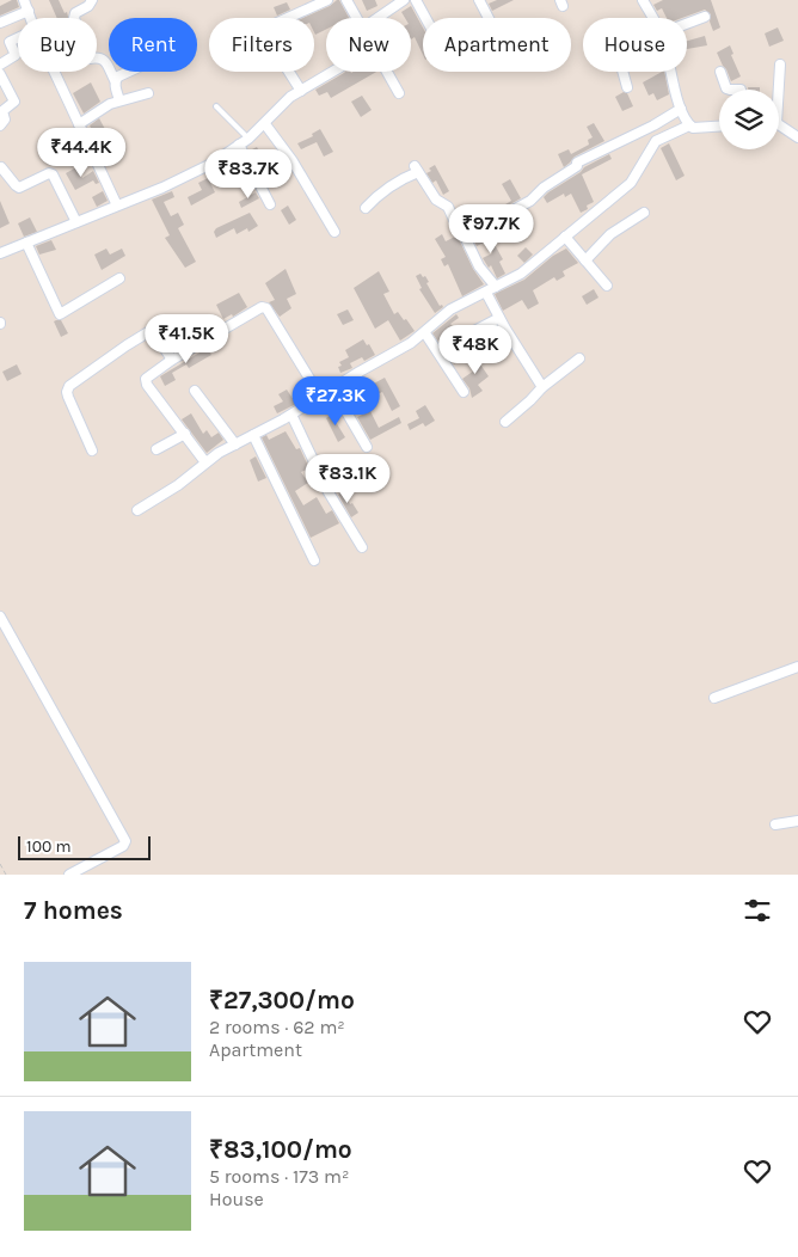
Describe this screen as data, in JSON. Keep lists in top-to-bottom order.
{
  "scale_bar": "100 m",
  "page": {
    "chip": [
      "Buy",
      "Rent",
      "Filters",
      "New",
      "Apartment",
      "House"
    ],
    "price": [
      "₹44.4K",
      "₹83.7K",
      "₹97.7K",
      "₹41.5K",
      "₹48K",
      "₹27.3K",
      "₹83.1K"
    ],
    "scale": "100 m",
    "heading": "7 homes",
    "list": [
      {
        "name": "₹27,300/mo",
        "note": "2 rooms · 62 m² · Apartment"
      },
      {
        "name": "₹83,100/mo",
        "note": "5 rooms · 173 m² · House"
      }
    ]
  }
}
